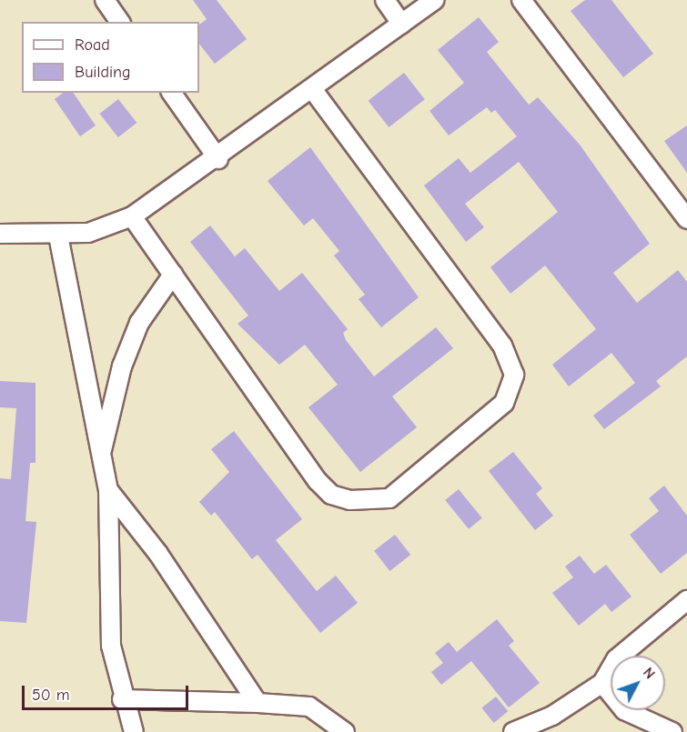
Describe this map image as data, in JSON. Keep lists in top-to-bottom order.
{
  "legend": ["Road", "Building"],
  "scale_bar": "50 m",
  "north": "top right"
}
